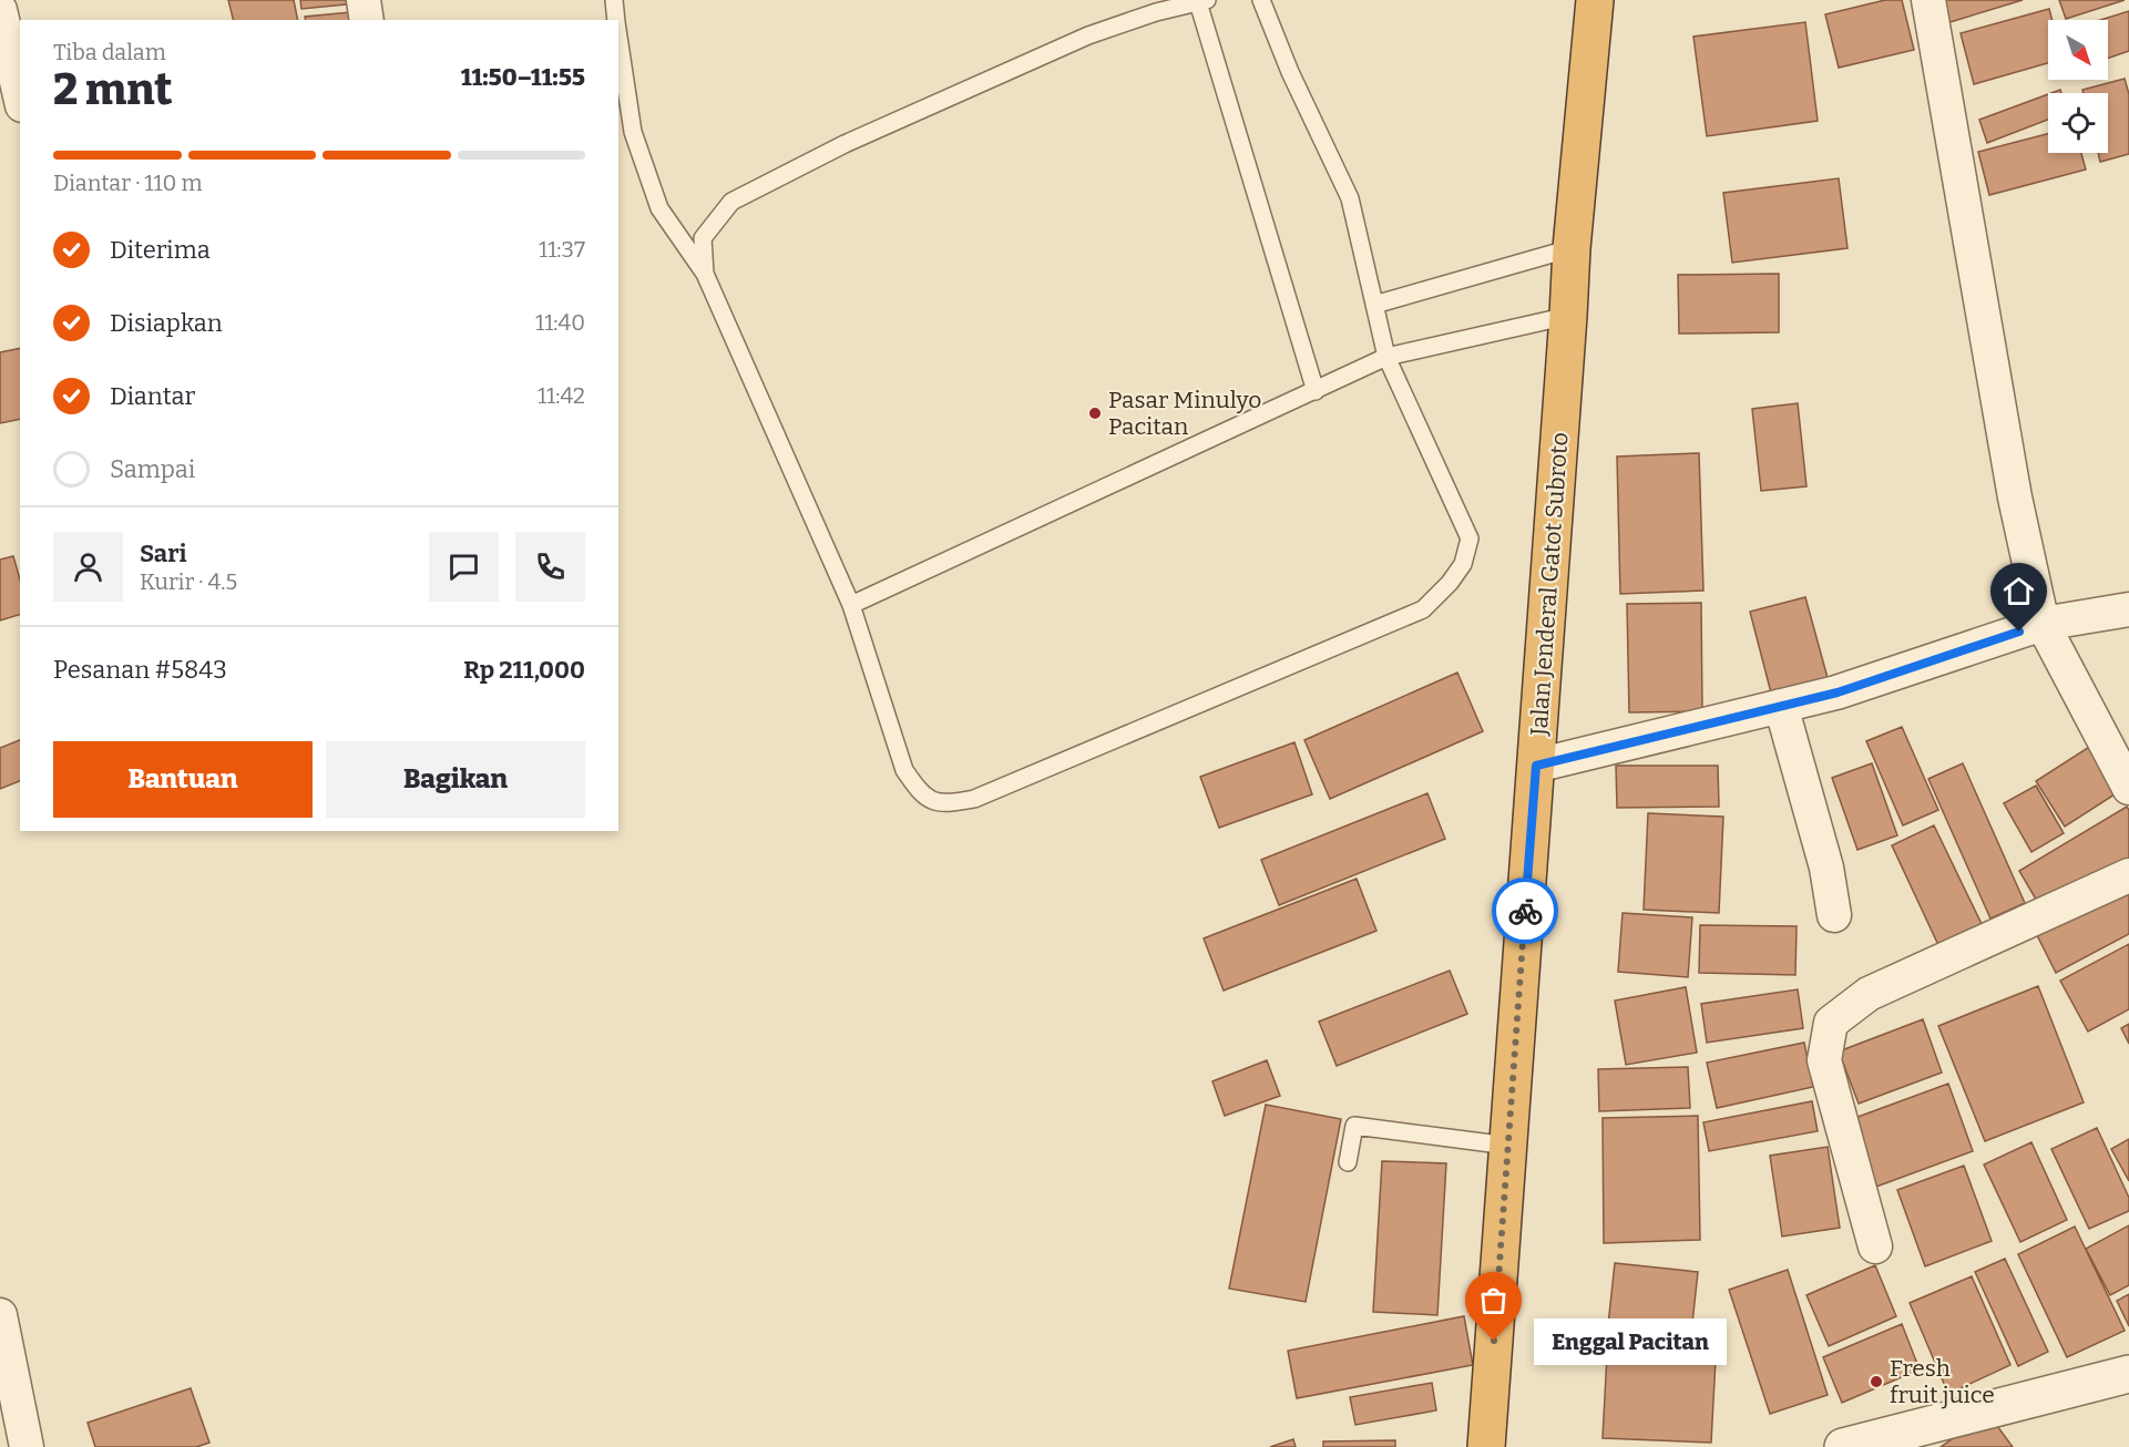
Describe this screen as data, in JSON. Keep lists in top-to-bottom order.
{
  "streets": {
    "highway": ["Jalan Jenderal Gatot Subroto"]
  },
  "places": ["Pasar Minulyo Pacitan", "Enggal Pacitan", "Fresh fruit juice"],
  "north": "bottom right",
  "page": {
    "heading": ["2 mnt", "Tiba dalam", "11:50–11:55"],
    "panel": [
      "Sari",
      "Kurir · 4.5",
      "Pesanan #5843",
      "Rp 211,000"
    ],
    "bar": "Diantar · 110 m",
    "list": [
      ["Diterima", "11:37"],
      ["Disiapkan", "11:40"],
      ["Diantar", "11:42"],
      "Sampai"
    ],
    "buttons": ["Bantuan", "Bagikan"],
    "bubble": "Enggal Pacitan"
  }
}
